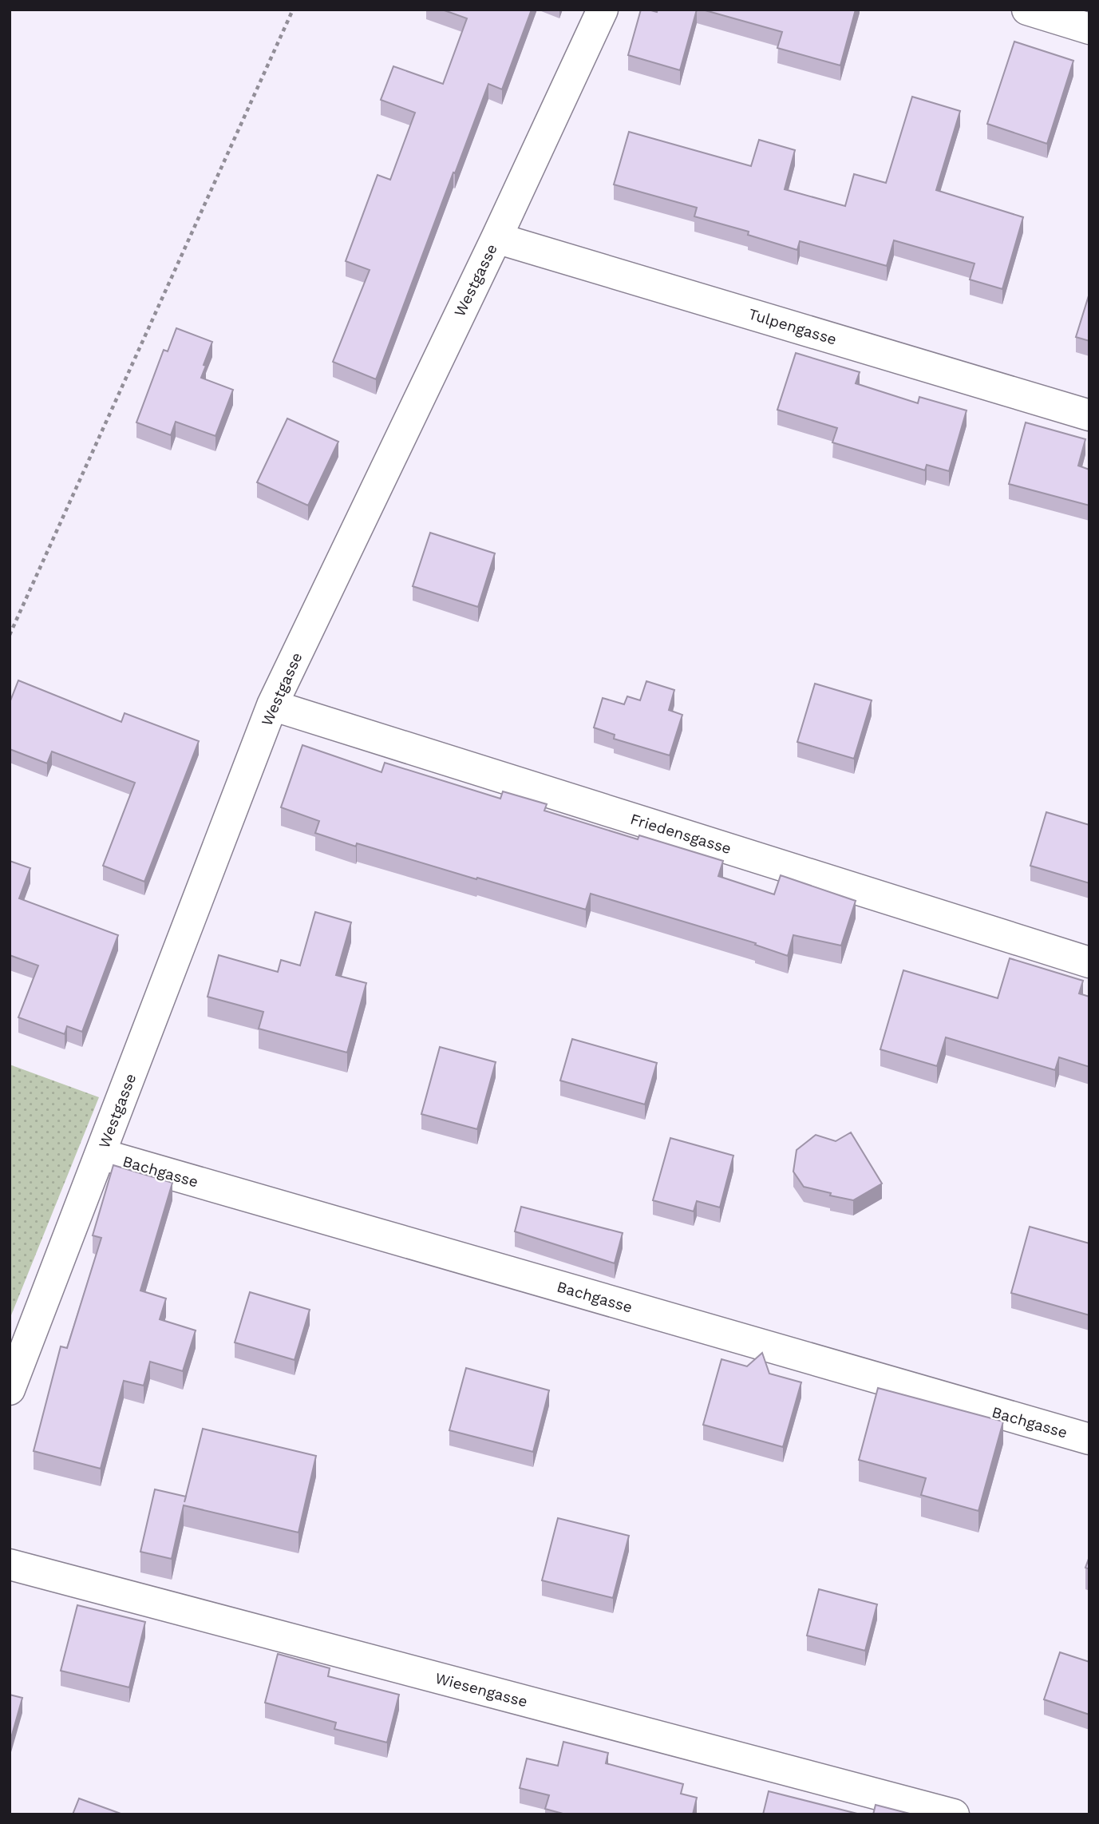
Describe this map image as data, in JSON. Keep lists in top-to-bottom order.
{
  "streets": {
    "street": [
      "Westgasse",
      "Tulpengasse",
      "Friedensgasse",
      "Bachgasse",
      "Wiesengasse"
    ]
  },
  "crossings": [
    ["Westgasse", "Tulpengasse"],
    ["Westgasse", "Friedensgasse"],
    ["Westgasse", "Bachgasse"]
  ]
}
